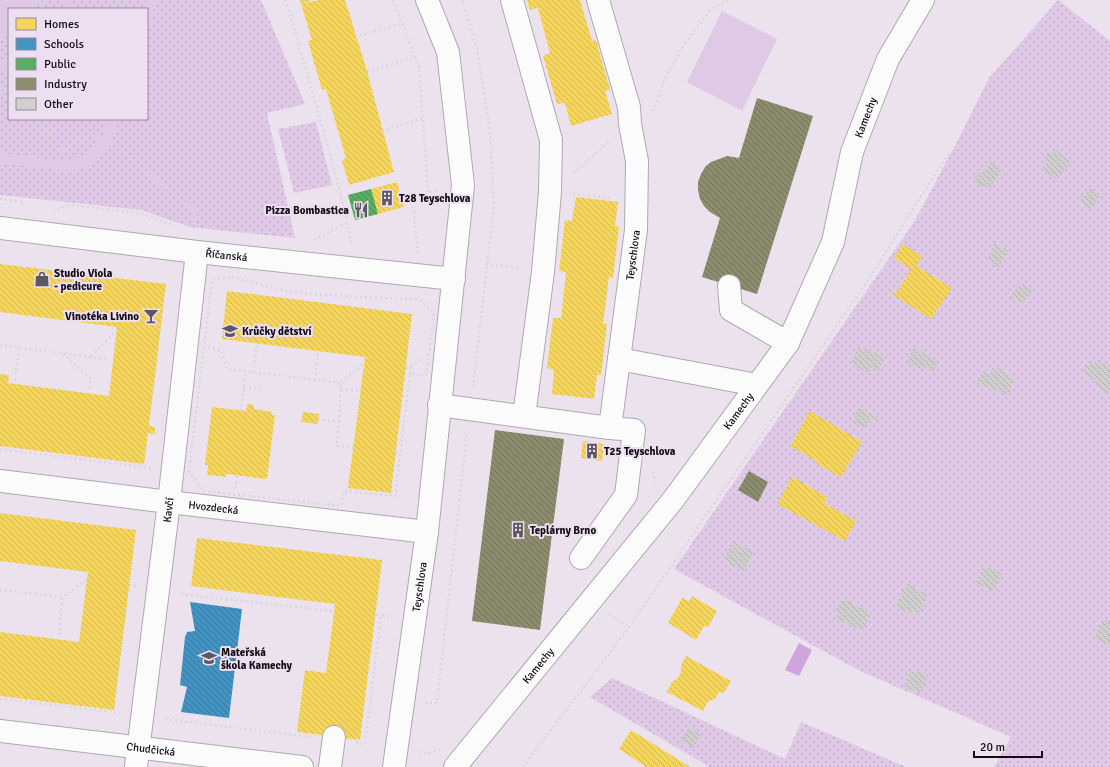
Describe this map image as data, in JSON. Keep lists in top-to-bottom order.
{
  "streets": {
    "street": [
      "Kamechy",
      "Teyschlova",
      "Říčanská",
      "Hvozdecká",
      "Kavčí",
      "Chudčická"
    ]
  },
  "crossings": [
    ["Teyschlova", "Říčanská"],
    ["Teyschlova", "Hvozdecká"],
    ["Říčanská", "Kavčí"],
    ["Hvozdecká", "Kavčí"],
    ["Kavčí", "Chudčická"]
  ],
  "places": {
    "building": ["T28 Teyschlova", "T25 Teyschlova", "Teplárny Brno"],
    "restaurant": ["Pizza Bombastica"],
    "shop": ["Studio Viola - pedicure"],
    "bar": ["Vinotéka Livino"],
    "school or university": ["Krůčky dětství", "Mateřská škola Kamechy"]
  },
  "legend": [
    "Homes",
    "Schools",
    "Public",
    "Industry",
    "Other"
  ],
  "scale_bar": "20 m"
}
